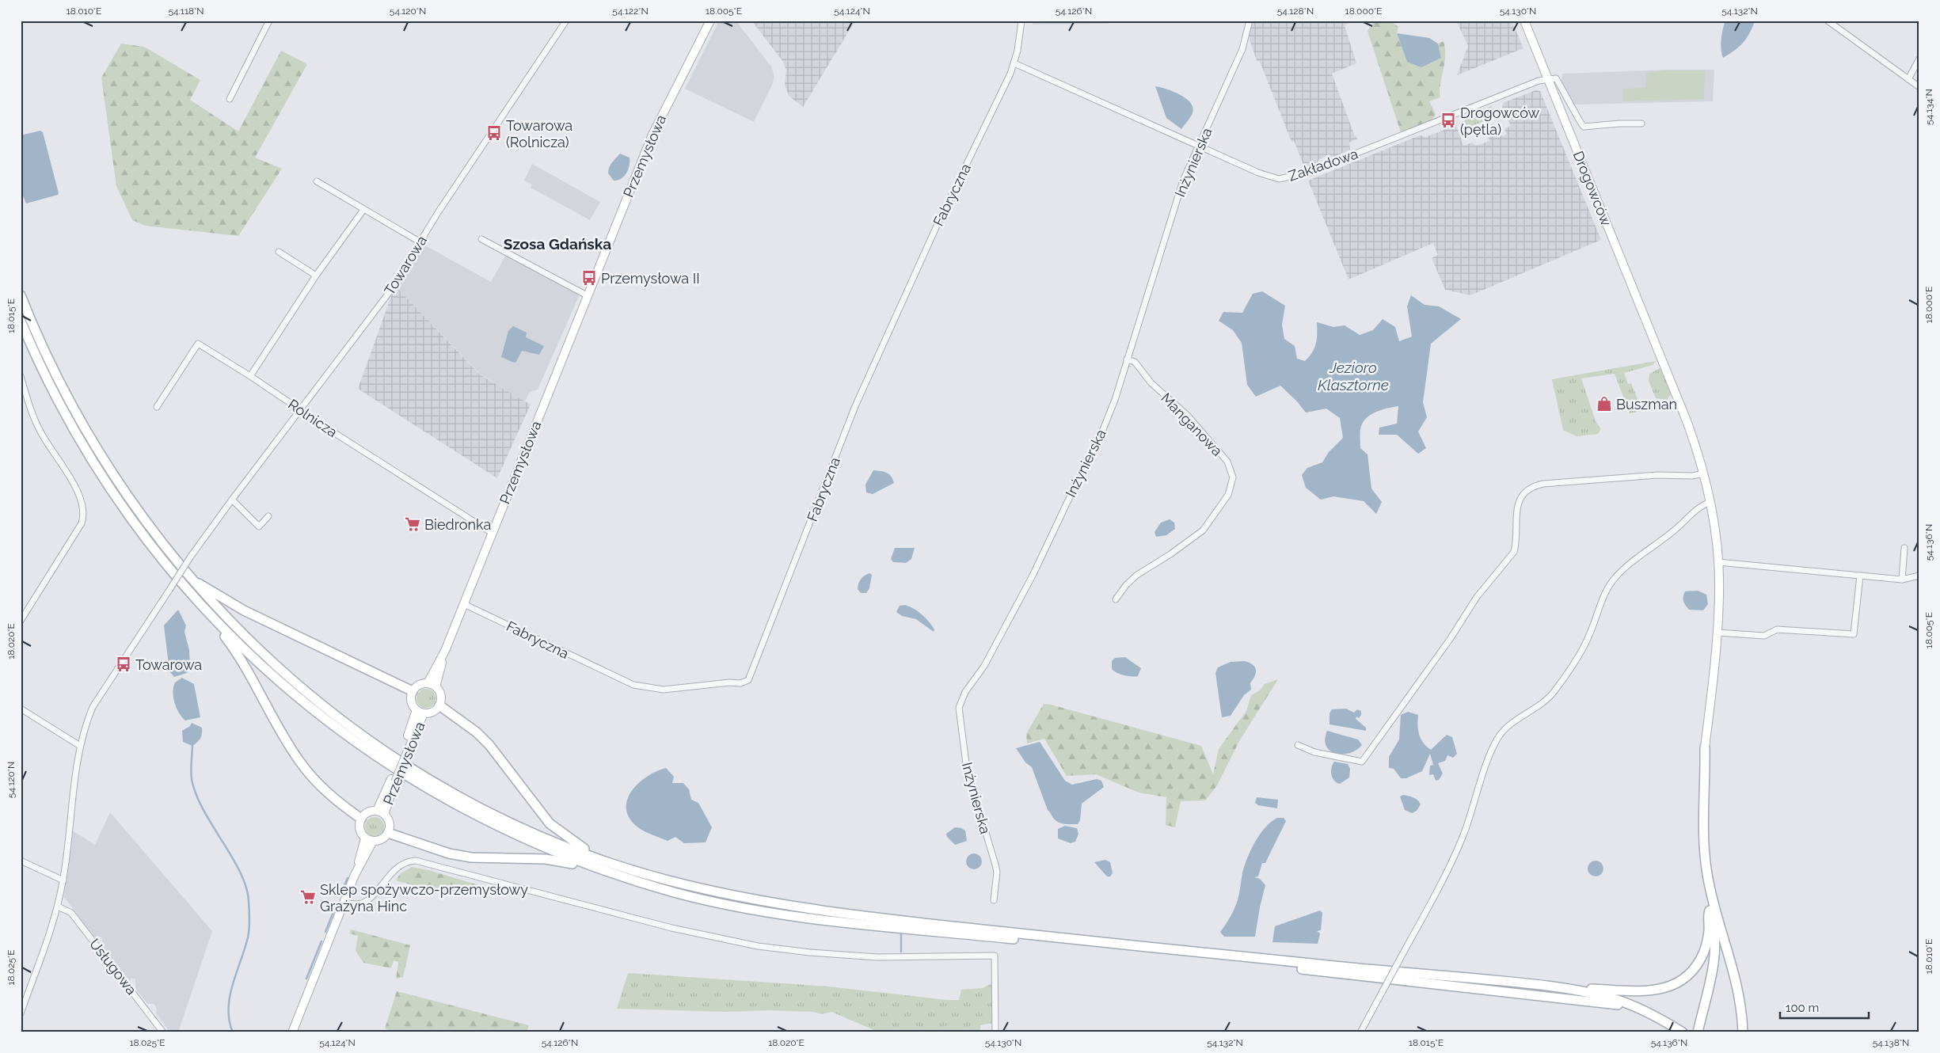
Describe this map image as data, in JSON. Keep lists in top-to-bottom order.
{
  "streets": {
    "main road": ["Przemysłowa", "Drogowców"],
    "street": [
      "Inżynierska",
      "Zakładowa",
      "Fabryczna",
      "Towarowa",
      "Rolnicza",
      "Manganowa",
      "Usługowa"
    ]
  },
  "crossings": [
    ["Przemysłowa", "Fabryczna"],
    ["Przemysłowa", "Rolnicza"],
    ["Inżynierska", "Zakładowa"],
    ["Inżynierska", "Manganowa"],
    ["Zakładowa", "Drogowców"],
    ["Zakładowa", "Fabryczna"],
    ["Towarowa", "Rolnicza"],
    ["Towarowa", "Usługowa"]
  ],
  "districts": ["Szosa Gdańska"],
  "water": ["Jezioro Klasztorne"],
  "places": {
    "bus stop": [
      "Drogowców (pętla)",
      "Towarowa (Rolnicza)",
      "Przemysłowa II",
      "Towarowa"
    ],
    "shop": ["Buszman"],
    "supermarket": ["Biedronka", "Sklep spożywczo-przemysłowy Grażyna Hinc"]
  },
  "scale_bar": "100 m",
  "coordinates": [
    "18.010°E",
    "54.118°N",
    "54.120°N",
    "54.122°N",
    "18.005°E",
    "54.124°N",
    "54.126°N",
    "54.128°N",
    "18.000°E",
    "54.130°N",
    "54.132°N",
    "54.134°N",
    "18.015°E",
    "54.136°N",
    "18.020°E",
    "18.025°E",
    "54.138°N"
  ]
}
